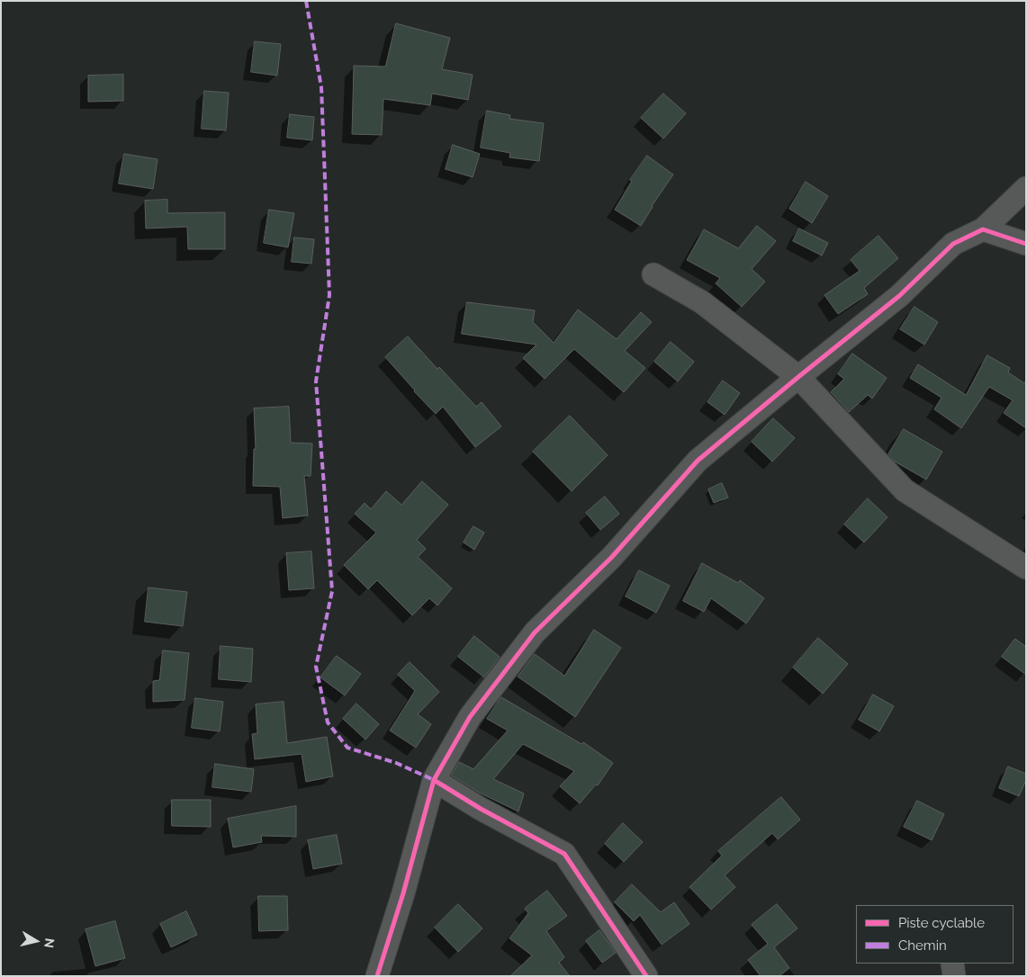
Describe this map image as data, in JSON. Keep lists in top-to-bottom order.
{
  "legend": ["Piste cyclable", "Chemin"],
  "north": "right"
}
